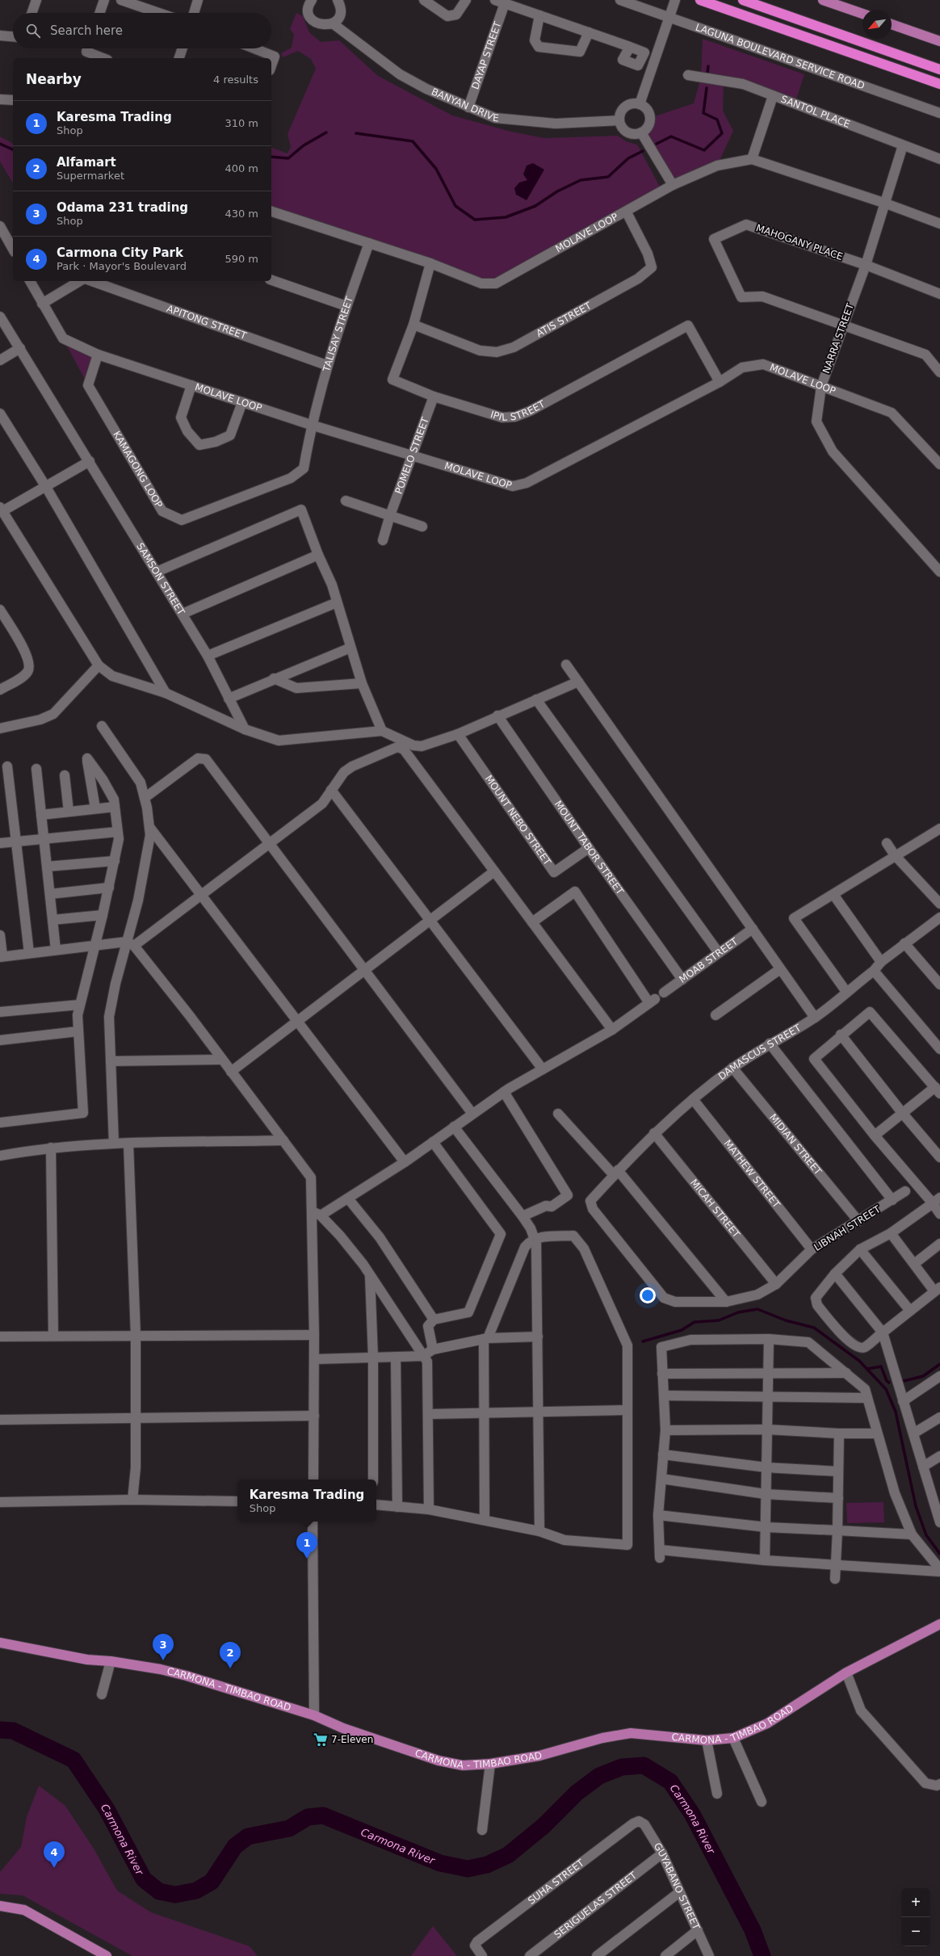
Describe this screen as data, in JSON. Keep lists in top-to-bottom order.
{
  "streets": {
    "main road": ["CARMONA - TIMBAO ROAD"],
    "street": [
      "DAYAP STREET",
      "LAGUNA BOULEVARD SERVICE ROAD",
      "BANYAN DRIVE",
      "SANTOL PLACE",
      "MOLAVE LOOP",
      "MAHOGANY PLACE",
      "ATIS STREET",
      "APITONG STREET",
      "TALISAY STREET",
      "NARRA STREET",
      "IPIL STREET",
      "POMELO STREET",
      "KAMAGONG LOOP",
      "SAMSON STREET",
      "MOUNT NEBO STREET",
      "MOUNT TABOR STREET",
      "MOAB STREET",
      "DAMASCUS STREET",
      "MIDIAN STREET",
      "MATHEW STREET",
      "MICAH STREET",
      "LIBNAH STREET",
      "SUHA STREET",
      "GUYABANO STREET",
      "SERIGUELAS STREET"
    ]
  },
  "crossings": [
    ["DAYAP STREET", "BANYAN DRIVE"],
    ["SANTOL PLACE", "NARRA STREET"],
    ["MOLAVE LOOP", "ATIS STREET"],
    ["MOLAVE LOOP", "TALISAY STREET"],
    ["MOLAVE LOOP", "NARRA STREET"],
    ["MOLAVE LOOP", "IPIL STREET"],
    ["MOLAVE LOOP", "POMELO STREET"],
    ["MOLAVE LOOP", "KAMAGONG LOOP"],
    ["MAHOGANY PLACE", "NARRA STREET"],
    ["ATIS STREET", "IPIL STREET"],
    ["APITONG STREET", "TALISAY STREET"],
    ["TALISAY STREET", "KAMAGONG LOOP"],
    ["IPIL STREET", "POMELO STREET"],
    ["MOUNT NEBO STREET", "MOUNT TABOR STREET"],
    ["MOUNT TABOR STREET", "MOAB STREET"],
    ["DAMASCUS STREET", "MIDIAN STREET"],
    ["DAMASCUS STREET", "MATHEW STREET"],
    ["DAMASCUS STREET", "MICAH STREET"],
    ["DAMASCUS STREET", "LIBNAH STREET"],
    ["MIDIAN STREET", "LIBNAH STREET"],
    ["MATHEW STREET", "LIBNAH STREET"],
    ["MICAH STREET", "LIBNAH STREET"],
    ["SUHA STREET", "GUYABANO STREET"],
    ["GUYABANO STREET", "SERIGUELAS STREET"]
  ],
  "water": ["Carmona River"],
  "places": {
    "supermarket": ["7-Eleven"]
  },
  "north": "bottom left",
  "page": {
    "search": "Search here",
    "heading": ["Nearby", "4 results"],
    "list": [
      {
        "mark": "1",
        "name": "Karesma Trading",
        "note": "Shop",
        "value": "310 m"
      },
      {
        "mark": "2",
        "name": "Alfamart",
        "note": "Supermarket",
        "value": "400 m"
      },
      {
        "mark": "3",
        "name": "Odama 231 trading",
        "note": "Shop",
        "value": "430 m"
      },
      {
        "mark": "4",
        "name": "Carmona City Park",
        "note": "Park · Mayor's Boulevard",
        "value": "590 m"
      }
    ],
    "popup": ["Karesma Trading", "Shop"],
    "pins": [
      "1",
      "3",
      "2",
      "4"
    ],
    "map_buttons": ["+", "−"]
  }
}
